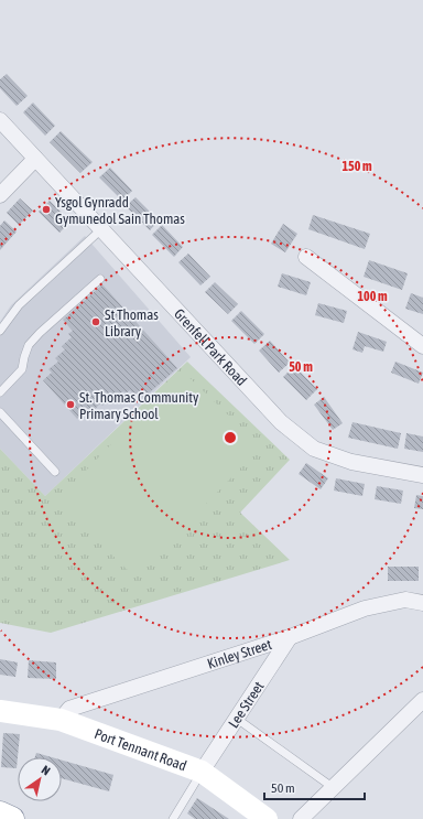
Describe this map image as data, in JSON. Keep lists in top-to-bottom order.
{
  "streets": {
    "street": [
      "Grenfell Park Road",
      "Kinley Street",
      "Lee Street",
      "Port Tennant Road"
    ]
  },
  "crossings": [
    ["Kinley Street", "Lee Street"],
    ["Kinley Street", "Port Tennant Road"],
    ["Lee Street", "Port Tennant Road"]
  ],
  "places": ["Ysgol Gynradd Gymunedol Sain Thomas", "St Thomas Library", "St. Thomas Community Primary School"],
  "scale_bar": "50 m",
  "north": "top right",
  "rings": ["150 m", "100 m", "50 m"]
}
